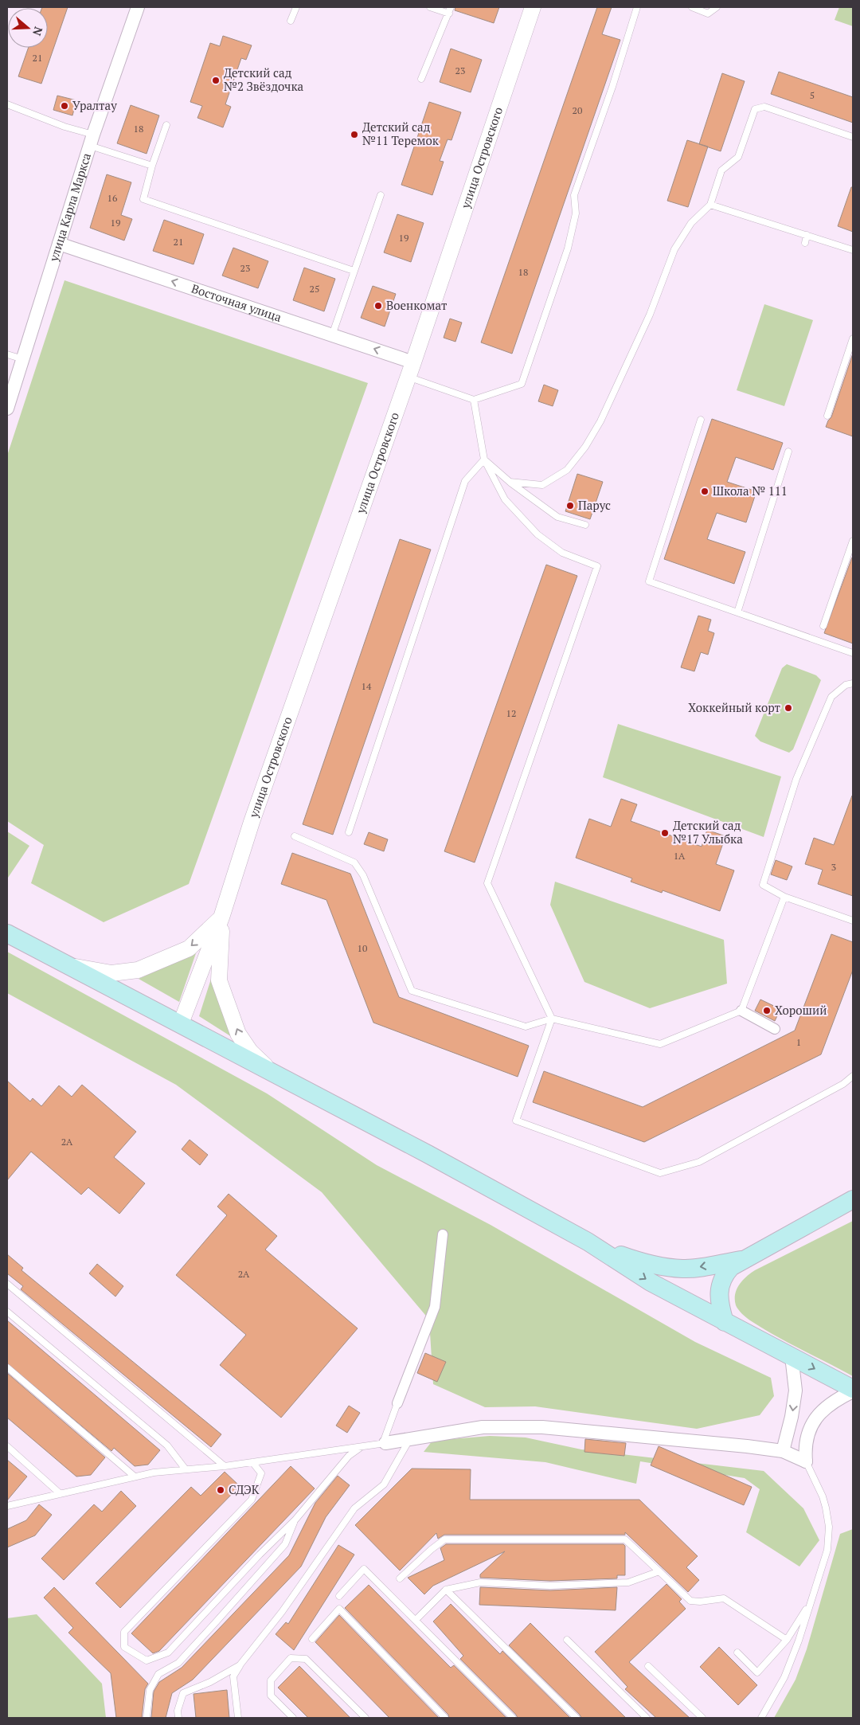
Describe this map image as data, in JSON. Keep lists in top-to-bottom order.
{
  "streets": {
    "street": ["улица Островского", "улица Карла Маркса", "Восточная улица"]
  },
  "crossings": [
    ["улица Островского", "Восточная улица"],
    ["улица Карла Маркса", "Восточная улица"]
  ],
  "one_way": ["Восточная улица"],
  "places": [
    "Детский сад №2 Звёздочка",
    "Уралтау",
    "Детский сад №11 Теремок",
    "Военкомат",
    "Школа № 111",
    "Парус",
    "Хоккейный корт",
    "Детский сад №17 Улыбка",
    "Хороший",
    "СДЭК"
  ],
  "house_numbers": [
    "21",
    "23",
    "5",
    "20",
    "18",
    "16",
    "19",
    "19",
    "21",
    "23",
    "18",
    "25",
    "14",
    "12",
    "1А",
    "3",
    "10",
    "1",
    "2А",
    "2А"
  ],
  "north": "right"
}
